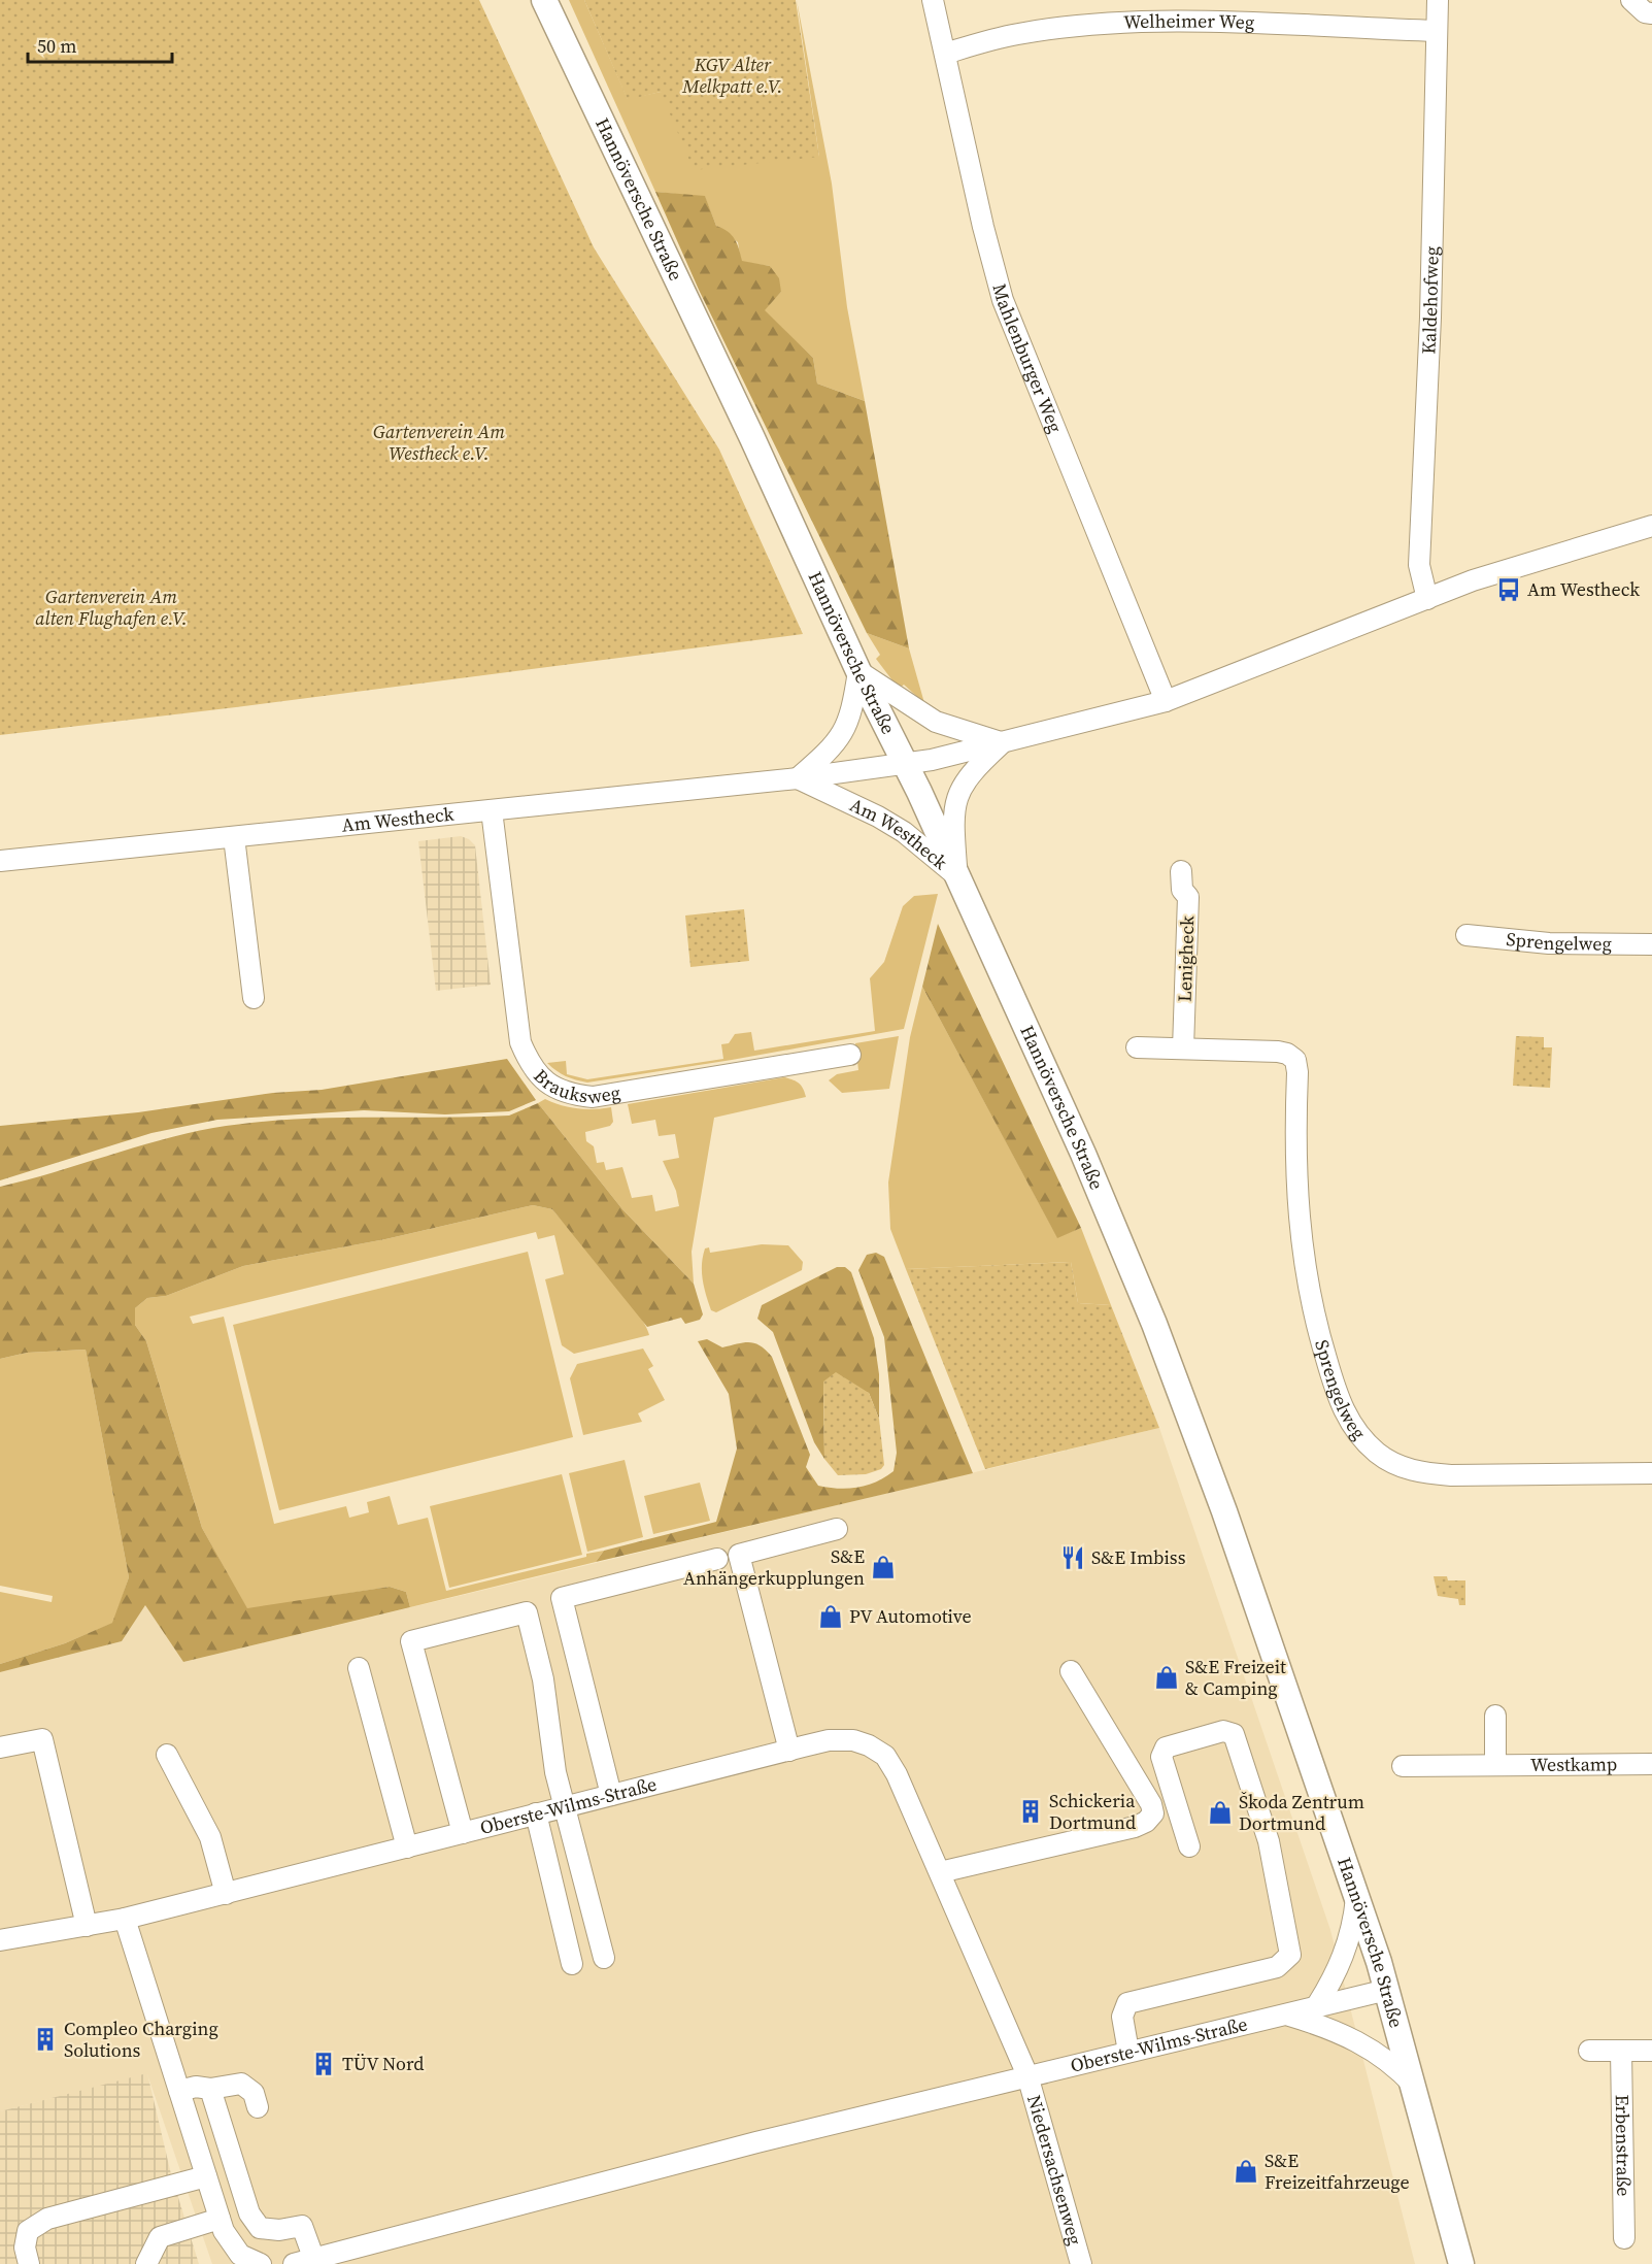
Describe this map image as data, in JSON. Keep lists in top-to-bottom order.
{
  "streets": {
    "main road": ["Hannöversche Straße"],
    "street": [
      "Welheimer Weg",
      "Kaldehofweg",
      "Mahlenburger Weg",
      "Am Westheck",
      "Sprengelweg",
      "Lenigheck",
      "Brauksweg",
      "Westkamp",
      "Oberste-Wilms-Straße",
      "Erbenstraße",
      "Niedersachsenweg"
    ]
  },
  "crossings": [
    ["Welheimer Weg", "Kaldehofweg"],
    ["Welheimer Weg", "Mahlenburger Weg"],
    ["Hannöversche Straße", "Am Westheck"],
    ["Hannöversche Straße", "Oberste-Wilms-Straße"],
    ["Kaldehofweg", "Am Westheck"],
    ["Mahlenburger Weg", "Am Westheck"],
    ["Am Westheck", "Brauksweg"],
    ["Sprengelweg", "Lenigheck"],
    ["Oberste-Wilms-Straße", "Niedersachsenweg"]
  ],
  "parks": ["KGV Alter Melkpatt e.V.", "Gartenverein Am Westheck e.V.", "Gartenverein Am alten Flughafen e.V."],
  "places": {
    "bus stop": ["Am Westheck"],
    "restaurant": ["S&E Imbiss"],
    "shop": [
      "S&E Anhängerkupplungen",
      "PV Automotive",
      "S&E Freizeit & Camping",
      "Škoda Zentrum Dortmund",
      "S&E Freizeitfahrzeuge"
    ],
    "building": ["Schickeria Dortmund", "Compleo Charging Solutions", "TÜV Nord"]
  },
  "scale_bar": "50 m"
}
